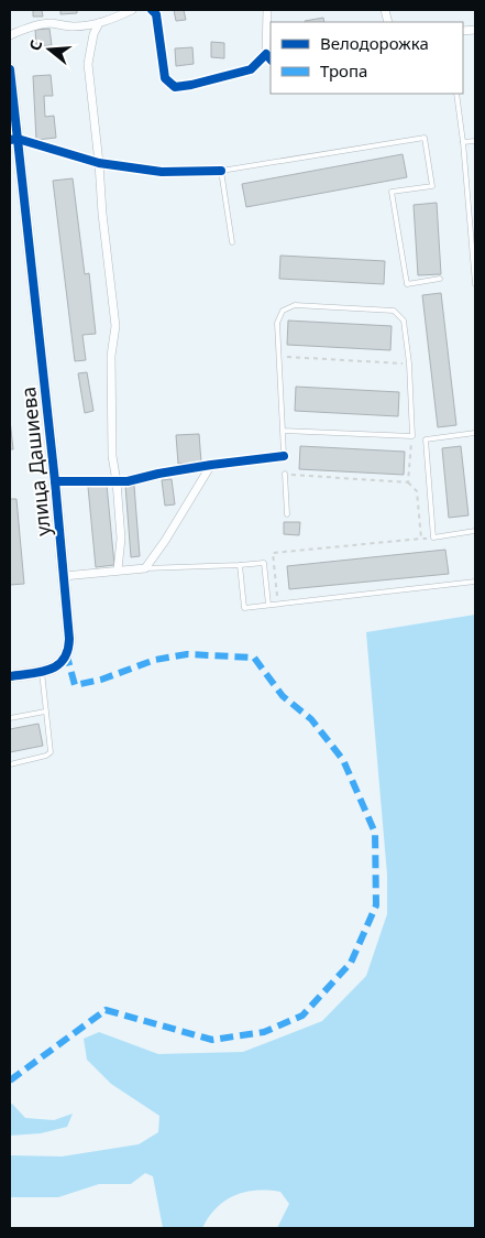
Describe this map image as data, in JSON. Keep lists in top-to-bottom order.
{
  "streets": {
    "street": ["улица Дашиева"]
  },
  "legend": ["Велодорожка", "Тропа"],
  "north": "left"
}
